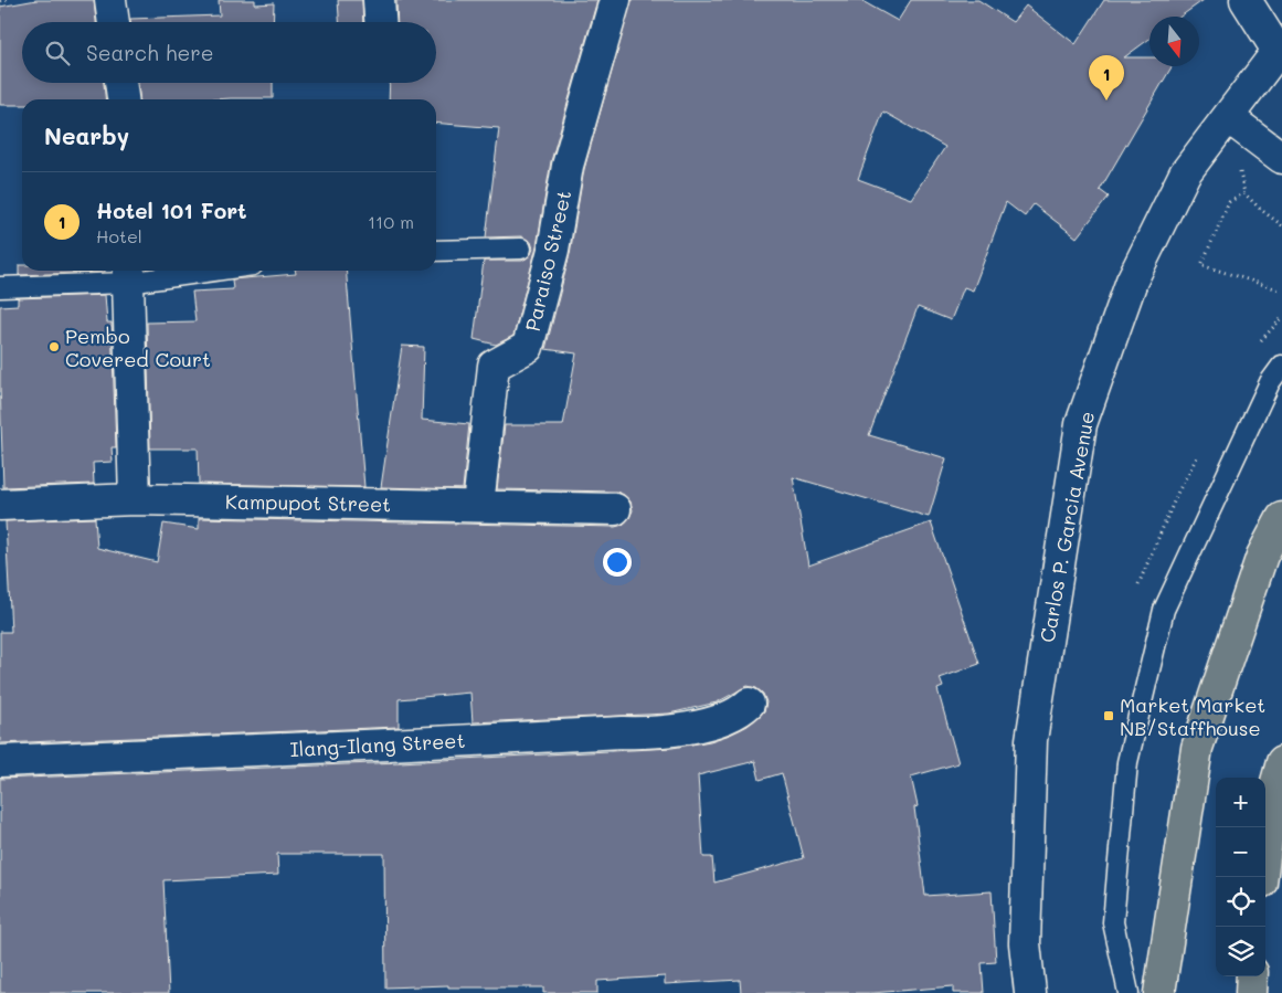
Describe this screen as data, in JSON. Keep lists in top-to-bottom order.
{
  "streets": {
    "street": [
      "Paraiso Street",
      "Kampupot Street",
      "Carlos P. Garcia Avenue",
      "Ilang-Ilang Street"
    ]
  },
  "crossings": [
    ["Paraiso Street", "Kampupot Street"]
  ],
  "places": {
    "other": ["Pembo Covered Court"],
    "transit": ["Market Market NB/Staffhouse"]
  },
  "north": "bottom",
  "page": {
    "search": "Search here",
    "pins": "1",
    "heading": "Nearby",
    "list": [
      {
        "mark": "1",
        "name": "Hotel 101 Fort",
        "note": "Hotel",
        "value": "110 m"
      }
    ],
    "map_buttons": ["+", "−"]
  }
}
